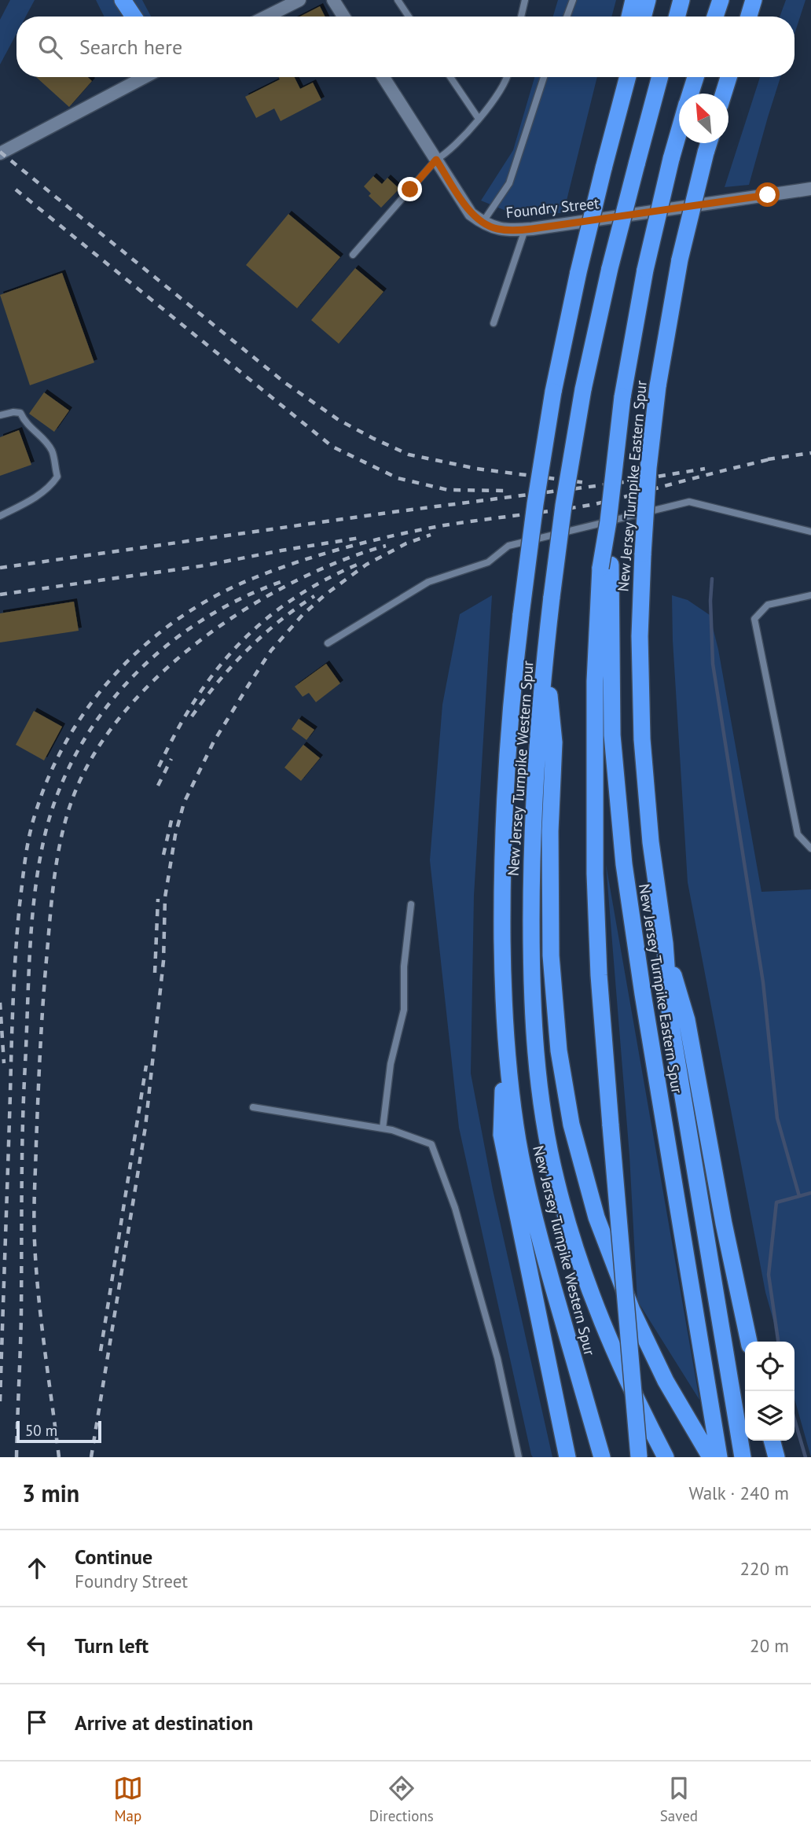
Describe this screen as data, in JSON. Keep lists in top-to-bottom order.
{
  "streets": {
    "highway": ["New Jersey Turnpike Eastern Spur", "New Jersey Turnpike Western Spur"],
    "street": ["Foundry Street"]
  },
  "scale_bar": "50 m",
  "north": "top left",
  "page": {
    "search": "Search here",
    "scale": "50 m",
    "heading": ["3 min", "Walk · 240 m"],
    "list": [
      ["Continue", "Foundry Street", "220 m"],
      ["Turn left", "20 m"],
      "Arrive at destination"
    ],
    "nav": ["Map", "Directions", "Saved"]
  }
}
